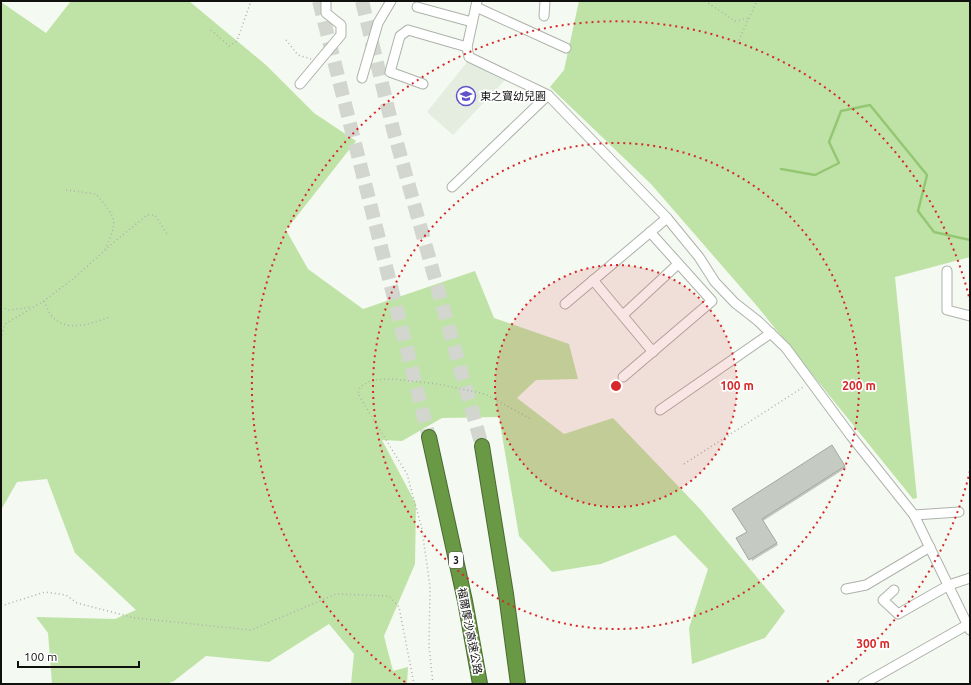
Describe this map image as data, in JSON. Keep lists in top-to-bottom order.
{
  "streets": {
    "highway": ["3", "福爾摩沙高速公路"]
  },
  "places": {
    "school or university": ["東之寶幼兒園"]
  },
  "scale_bar": "100 m",
  "rings": ["100 m", "200 m", "300 m"]
}
